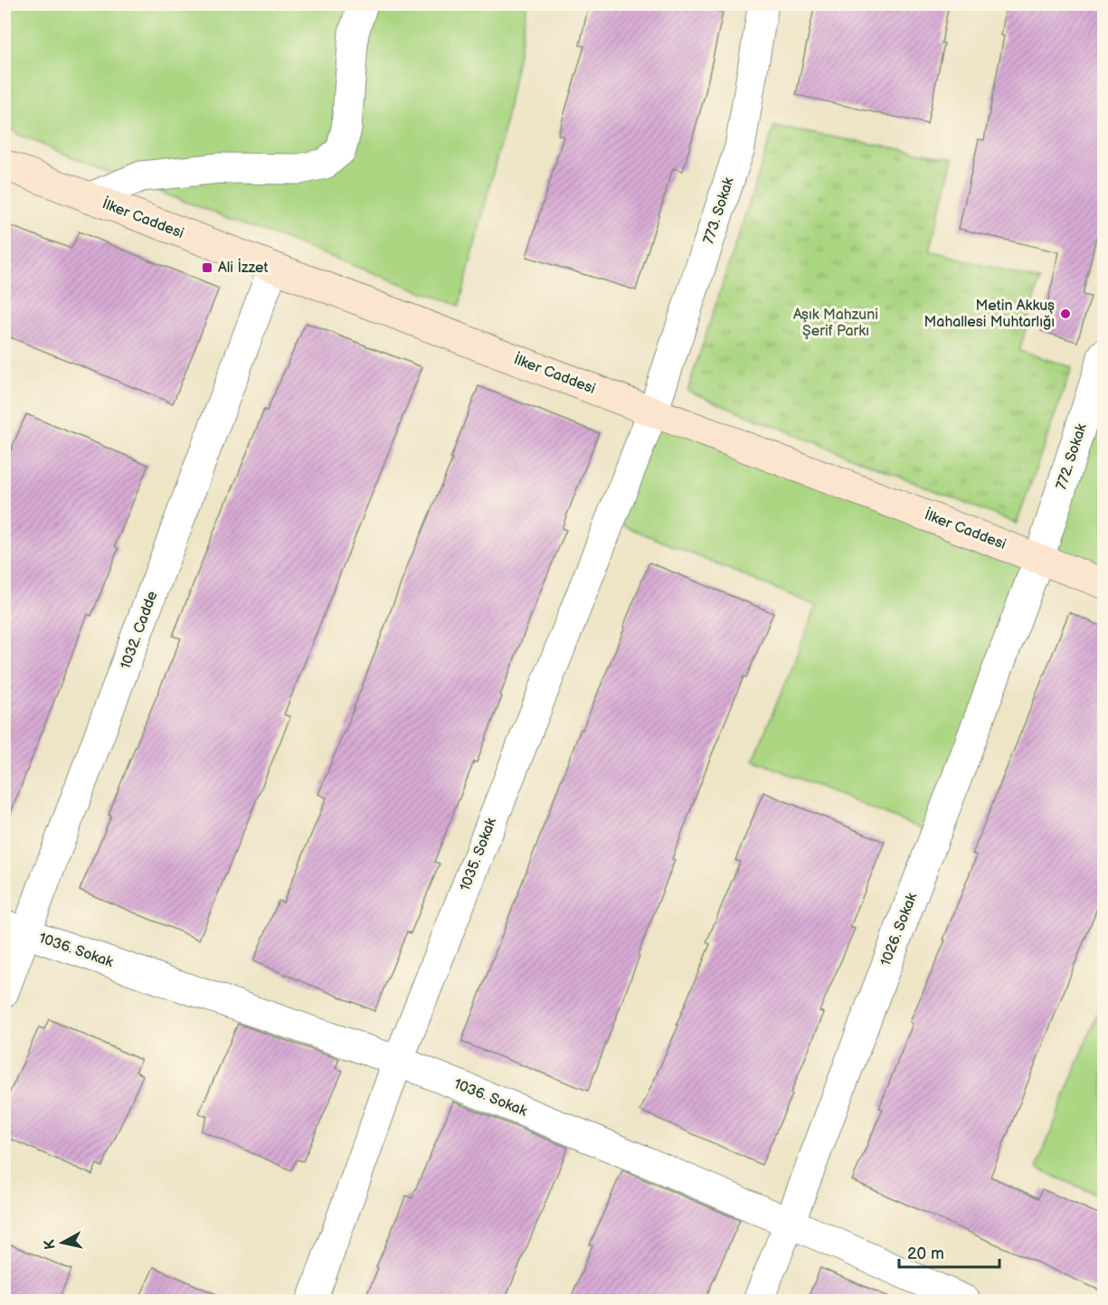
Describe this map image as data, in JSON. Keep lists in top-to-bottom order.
{
  "streets": {
    "main road": ["İlker Caddesi"],
    "street": [
      "773. Sokak",
      "772. Sokak",
      "1032. Cadde",
      "1035. Sokak",
      "1026. Sokak",
      "1036. Sokak"
    ]
  },
  "crossings": [
    ["773. Sokak", "İlker Caddesi"],
    ["773. Sokak", "1035. Sokak"],
    ["İlker Caddesi", "772. Sokak"],
    ["İlker Caddesi", "1032. Cadde"],
    ["İlker Caddesi", "1035. Sokak"],
    ["İlker Caddesi", "1026. Sokak"],
    ["772. Sokak", "1026. Sokak"],
    ["1032. Cadde", "1036. Sokak"],
    ["1035. Sokak", "1036. Sokak"],
    ["1026. Sokak", "1036. Sokak"]
  ],
  "parks": ["Aşık Mahzuni Şerif Parkı"],
  "places": {
    "transit": ["Ali İzzet"],
    "other": ["Metin Akkuş Mahallesi Muhtarlığı"]
  },
  "scale_bar": "20 m",
  "north": "left"
}
